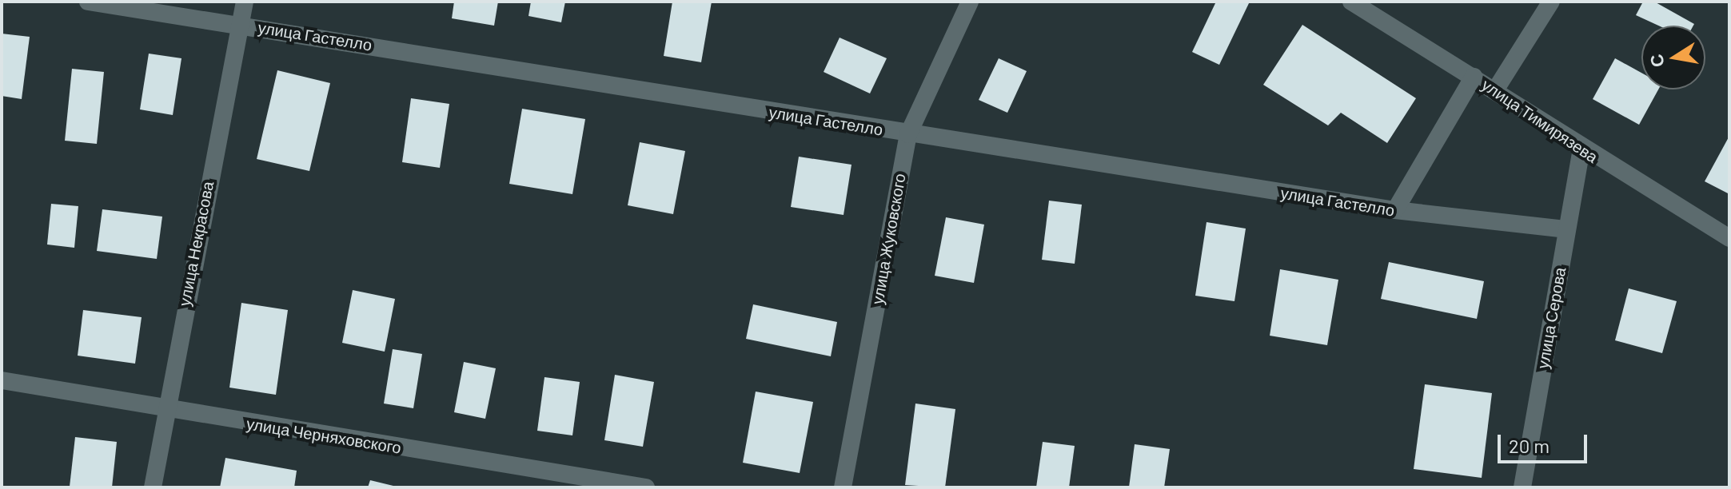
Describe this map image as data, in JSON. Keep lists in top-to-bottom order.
{
  "streets": {
    "street": [
      "улица Гастелло",
      "улица Тимирязева",
      "улица Жуковского",
      "улица Некрасова",
      "улица Серова",
      "улица Черняховского"
    ]
  },
  "crossings": [
    ["улица Гастелло", "улица Жуковского"],
    ["улица Гастелло", "улица Некрасова"],
    ["улица Гастелло", "улица Серова"],
    ["улица Тимирязева", "улица Серова"],
    ["улица Некрасова", "улица Черняховского"]
  ],
  "scale_bar": "20 m",
  "north": "left"
}
